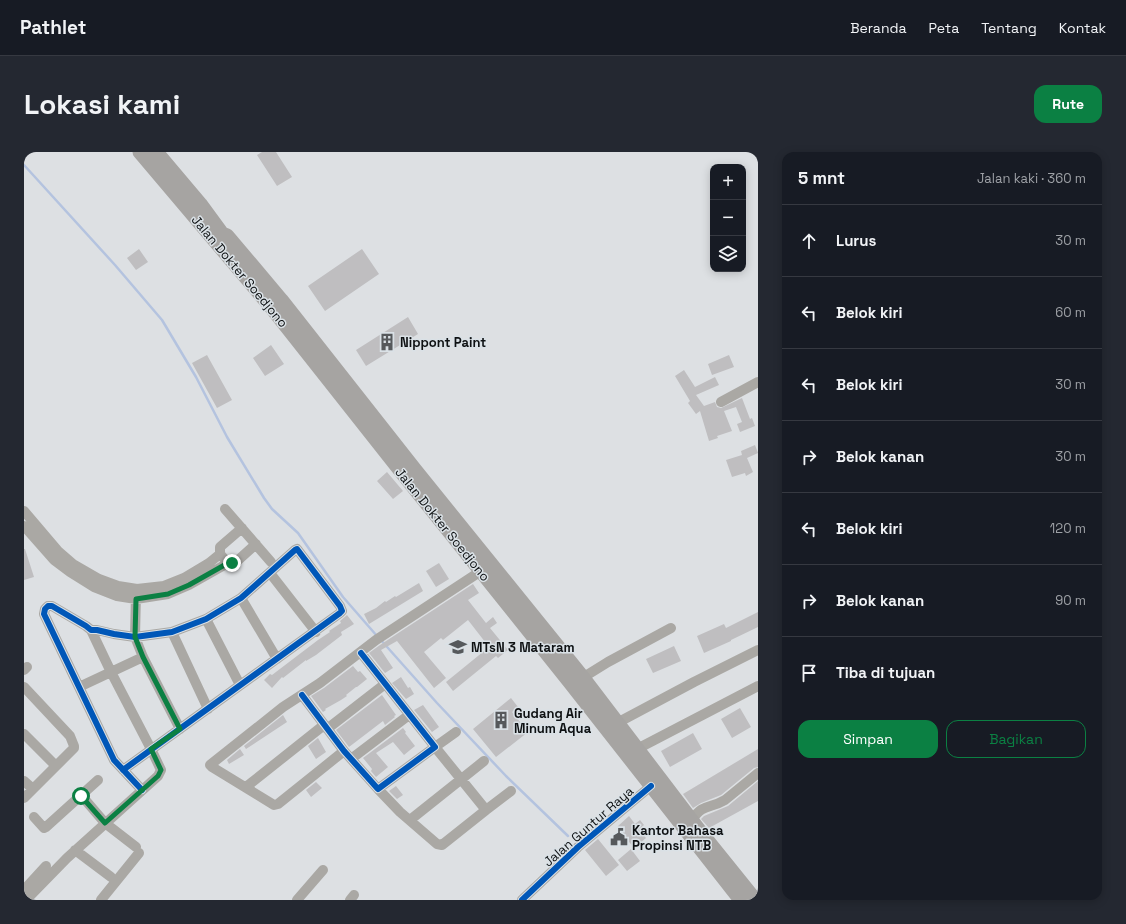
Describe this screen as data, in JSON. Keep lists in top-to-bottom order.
{
  "streets": {
    "highway": ["Jalan Dokter Soedjono"],
    "street": ["Jalan Guntur Raya"]
  },
  "crossings": [
    ["Jalan Dokter Soedjono", "Jalan Guntur Raya"]
  ],
  "places": {
    "building": ["Nippont Paint", "Gudang Air Minum Aqua"],
    "school or university": ["MTsN 3 Mataram"],
    "public building": ["Kantor Bahasa Propinsi NTB"]
  },
  "page": {
    "header": "Pathlet",
    "nav": [
      "Beranda",
      "Peta",
      "Tentang",
      "Kontak"
    ],
    "buttons": [
      "Rute",
      ["Simpan", "Bagikan"]
    ],
    "title": "Lokasi kami",
    "heading": ["5 mnt", "Jalan kaki · 360 m"],
    "map_buttons": ["+", "−"],
    "list": [
      ["Lurus", "30 m"],
      ["Belok kiri", "60 m"],
      ["Belok kiri", "30 m"],
      ["Belok kanan", "30 m"],
      ["Belok kiri", "120 m"],
      ["Belok kanan", "90 m"],
      "Tiba di tujuan"
    ]
  }
}
